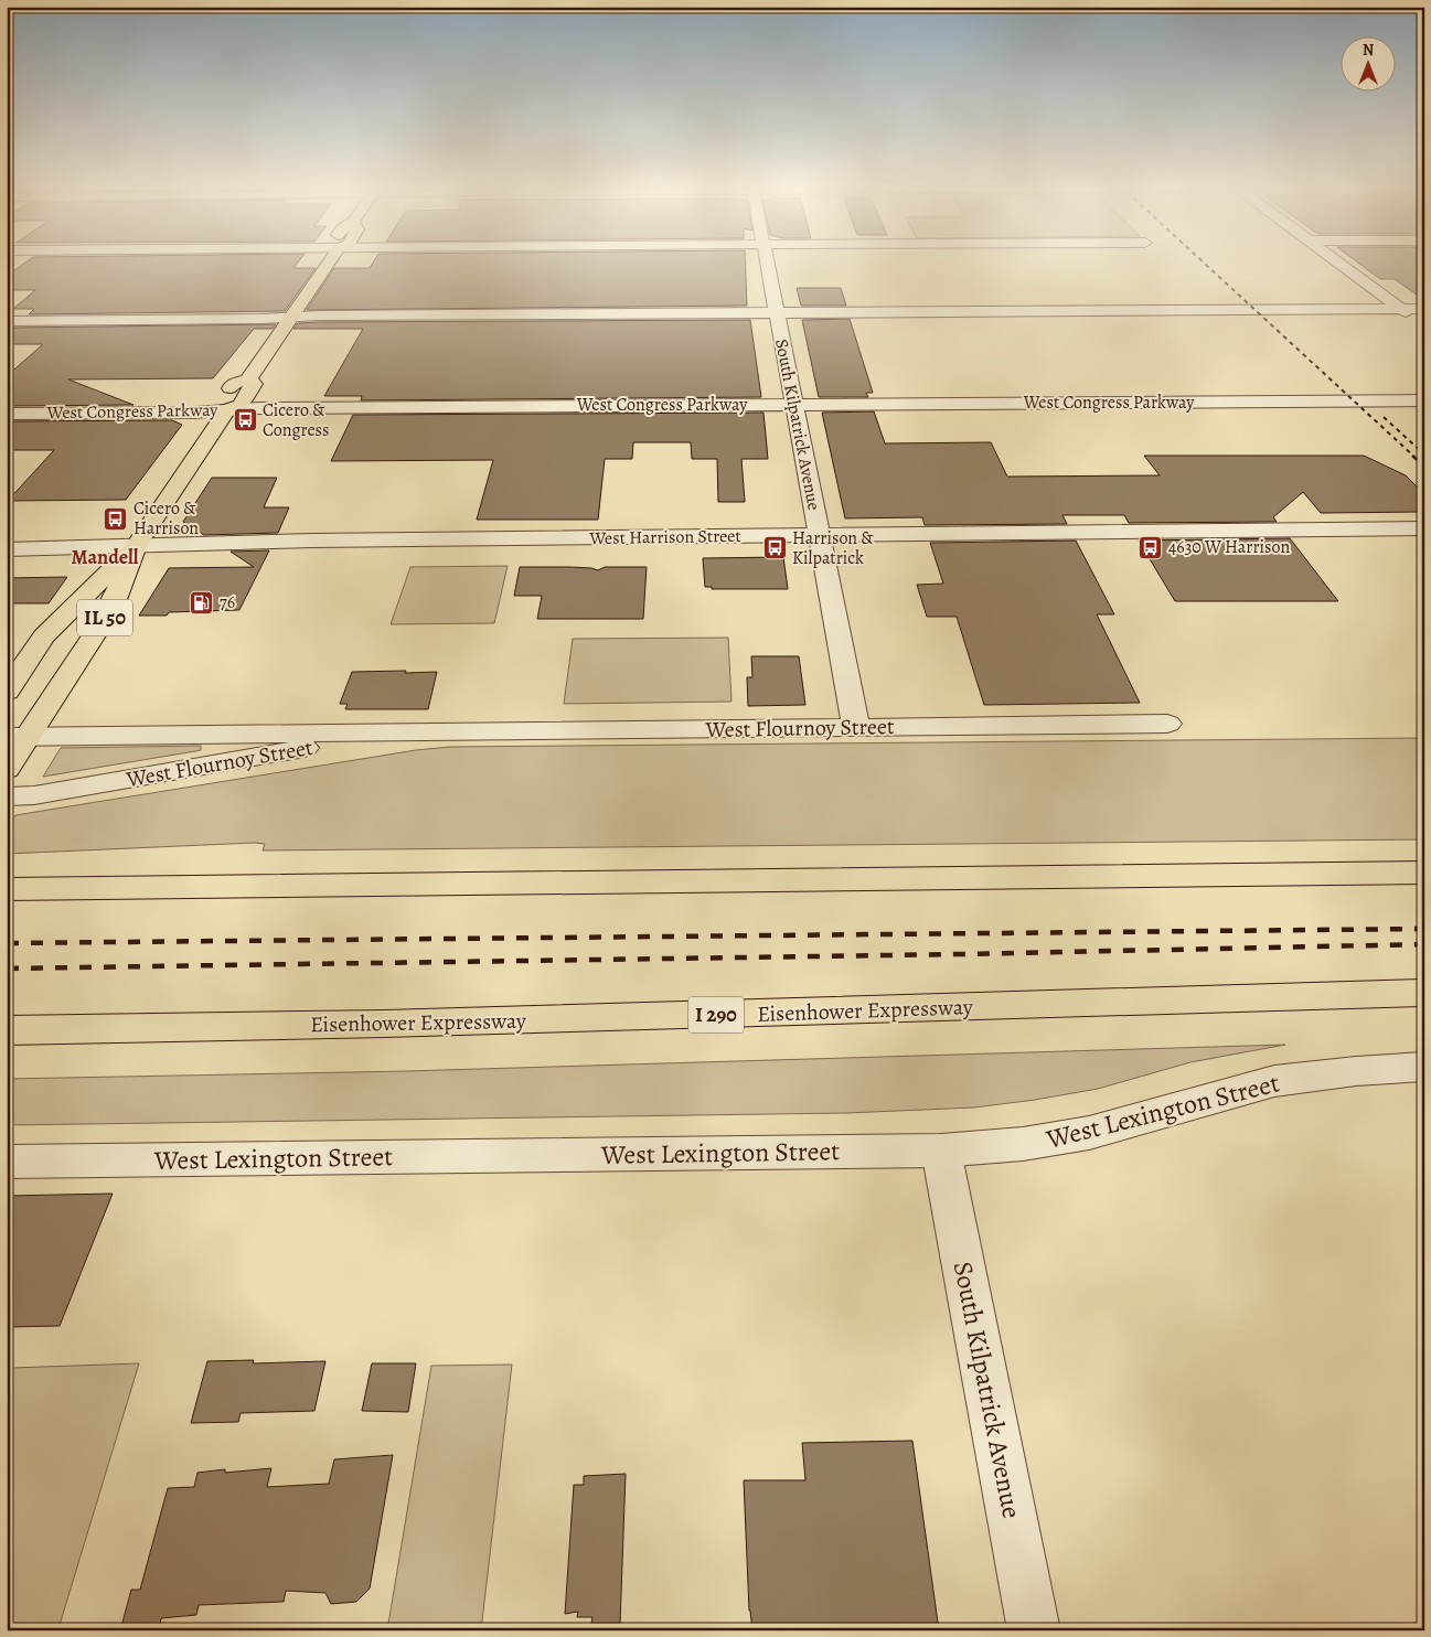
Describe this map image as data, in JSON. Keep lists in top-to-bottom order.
{
  "streets": {
    "main road": ["IL 50", "Eisenhower Expressway", "I 290"],
    "street": [
      "West Congress Parkway",
      "South Kilpatrick Avenue",
      "West Harrison Street",
      "West Flournoy Street",
      "West Lexington Street"
    ]
  },
  "crossings": [
    ["West Congress Parkway", "South Kilpatrick Avenue"],
    ["West Congress Parkway", "IL 50"],
    ["South Kilpatrick Avenue", "West Harrison Street"],
    ["South Kilpatrick Avenue", "West Flournoy Street"],
    ["South Kilpatrick Avenue", "West Lexington Street"],
    ["West Harrison Street", "IL 50"],
    ["IL 50", "West Flournoy Street"]
  ],
  "districts": ["Mandell"],
  "places": {
    "bus stop": [
      "Cicero & Congress",
      "Cicero & Harrison",
      "4630 W Harrison",
      "Harrison & Kilpatrick"
    ],
    "fuel station": ["76"]
  },
  "north": "top"
}
